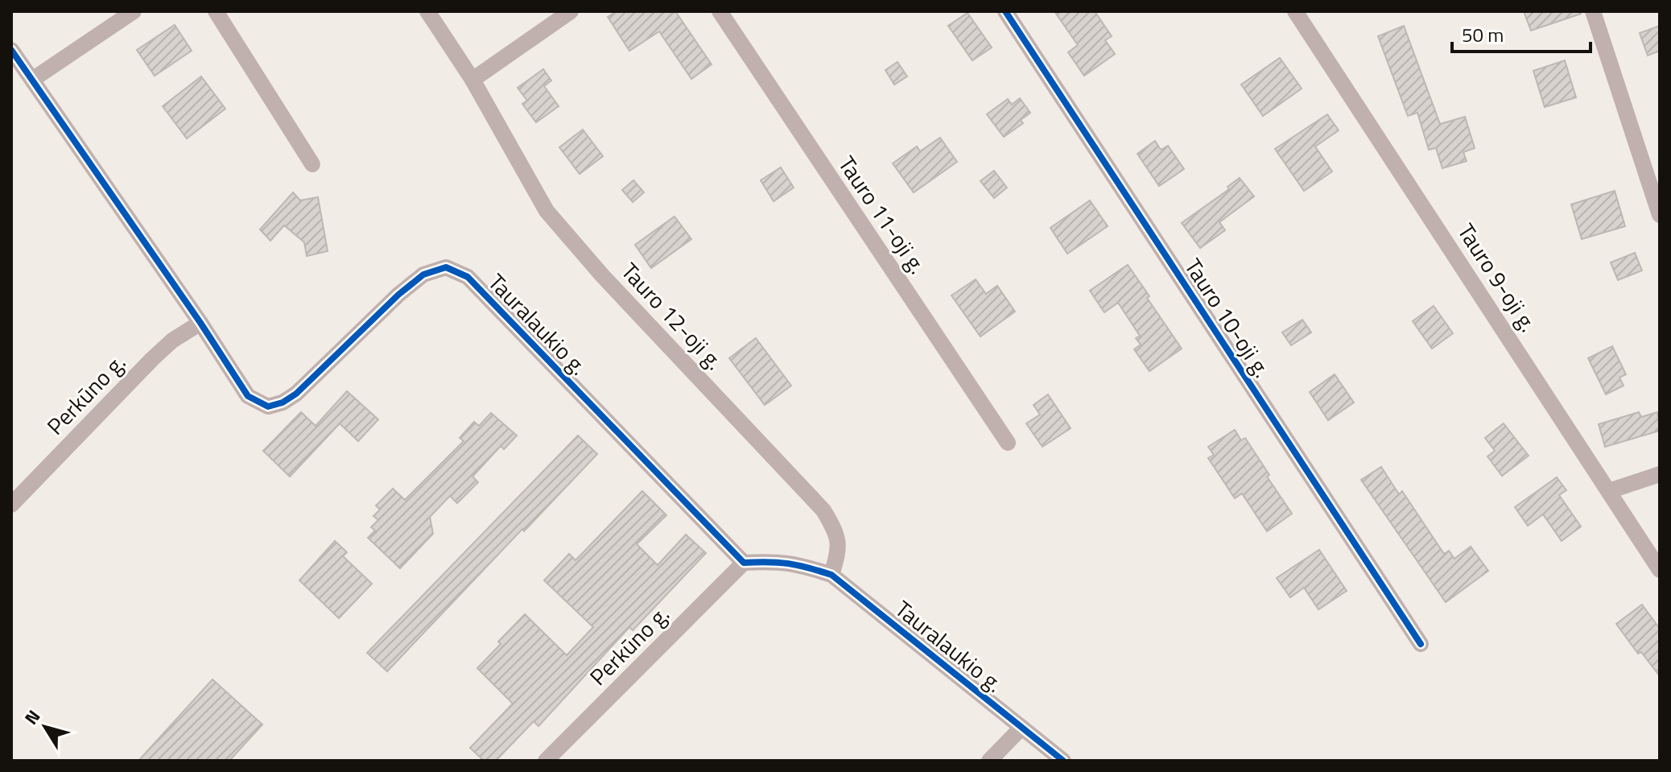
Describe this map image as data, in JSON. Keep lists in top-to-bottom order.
{
  "streets": {
    "street": [
      "Tauro 11-oji g.",
      "Tauro 9-oji g.",
      "Tauro 12-oji g.",
      "Tauro 10-oji g.",
      "Tauralaukio g.",
      "Perkūno g."
    ]
  },
  "crossings": [
    ["Tauro 12-oji g.", "Tauralaukio g."],
    ["Tauralaukio g.", "Perkūno g."]
  ],
  "scale_bar": "50 m",
  "north": "top left"
}
